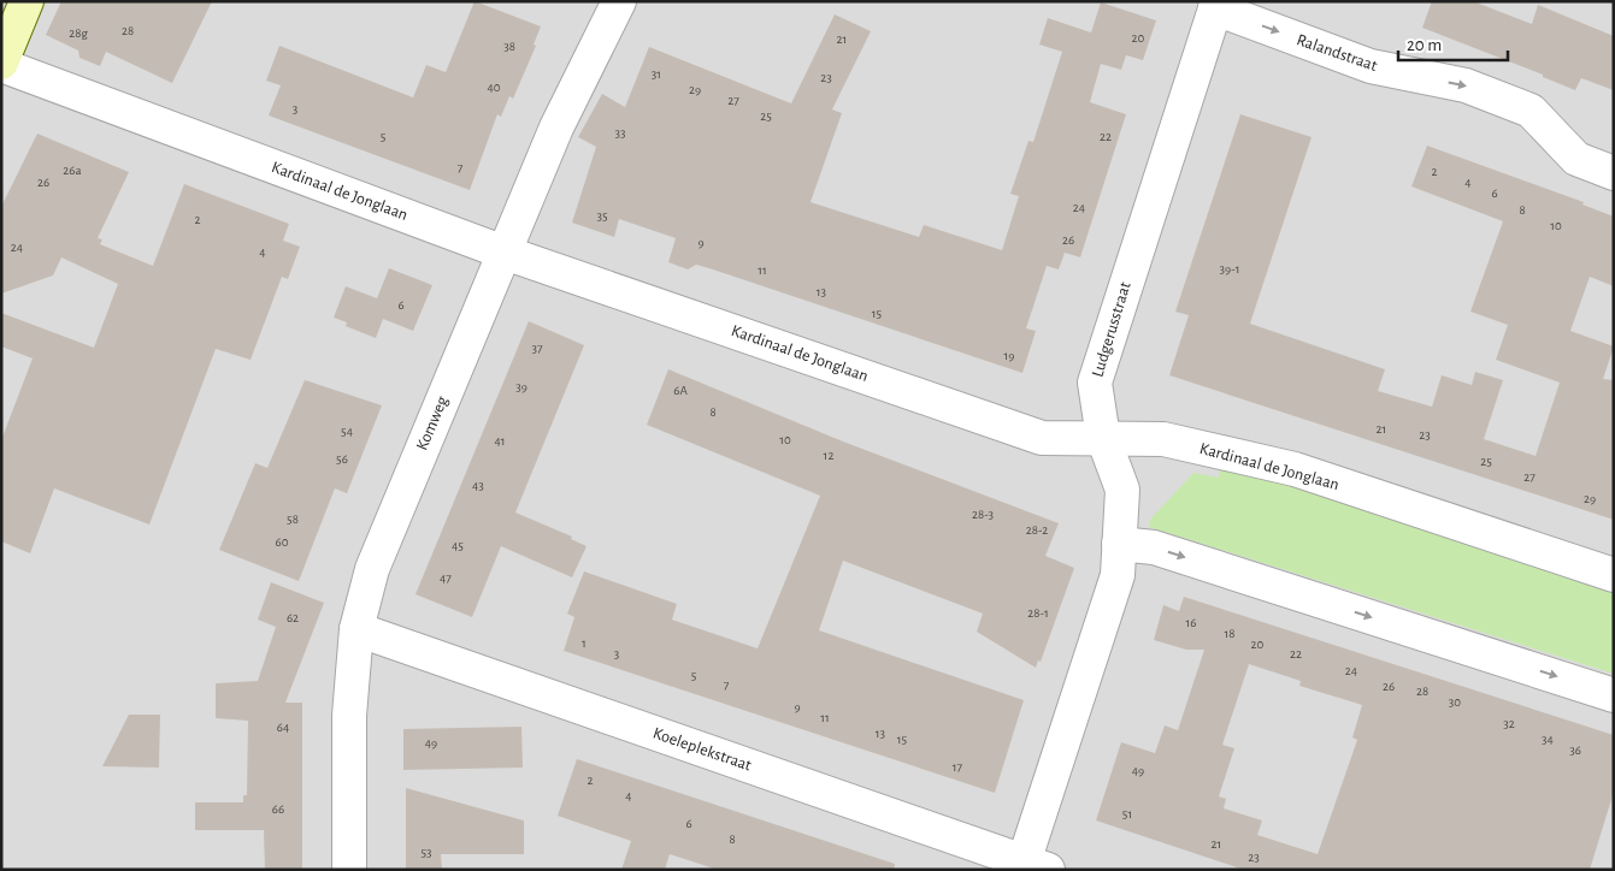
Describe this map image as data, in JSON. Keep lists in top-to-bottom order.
{
  "streets": {
    "street": [
      "Ralandstraat",
      "Kardinaal de Jonglaan",
      "Ludgerusstraat",
      "Komweg",
      "Koeleplekstraat"
    ]
  },
  "crossings": [
    ["Ralandstraat", "Ludgerusstraat"],
    ["Kardinaal de Jonglaan", "Ludgerusstraat"],
    ["Kardinaal de Jonglaan", "Komweg"],
    ["Ludgerusstraat", "Koeleplekstraat"],
    ["Komweg", "Koeleplekstraat"]
  ],
  "one_way": ["Ralandstraat"],
  "house_numbers": [
    "28",
    "28g",
    "20",
    "21",
    "38",
    "31",
    "23",
    "40",
    "29",
    "27",
    "3",
    "25",
    "33",
    "5",
    "22",
    "7",
    "26a",
    "2",
    "26",
    "4",
    "6",
    "24",
    "8",
    "35",
    "2",
    "10",
    "26",
    "9",
    "24",
    "4",
    "39-1",
    "11",
    "13",
    "6",
    "15",
    "37",
    "19",
    "39",
    "6A",
    "8",
    "21",
    "54",
    "23",
    "10",
    "41",
    "12",
    "56",
    "25",
    "27",
    "43",
    "29",
    "28-3",
    "58",
    "28-2",
    "60",
    "45",
    "47",
    "28-1",
    "62",
    "16",
    "18",
    "1",
    "20",
    "3",
    "22",
    "24",
    "5",
    "7",
    "26",
    "28",
    "30",
    "9",
    "11",
    "32",
    "64",
    "13",
    "15",
    "34",
    "49",
    "36",
    "17",
    "49",
    "2",
    "4",
    "66",
    "51",
    "6",
    "8",
    "21",
    "53",
    "23"
  ],
  "scale_bar": "20 m"
}
